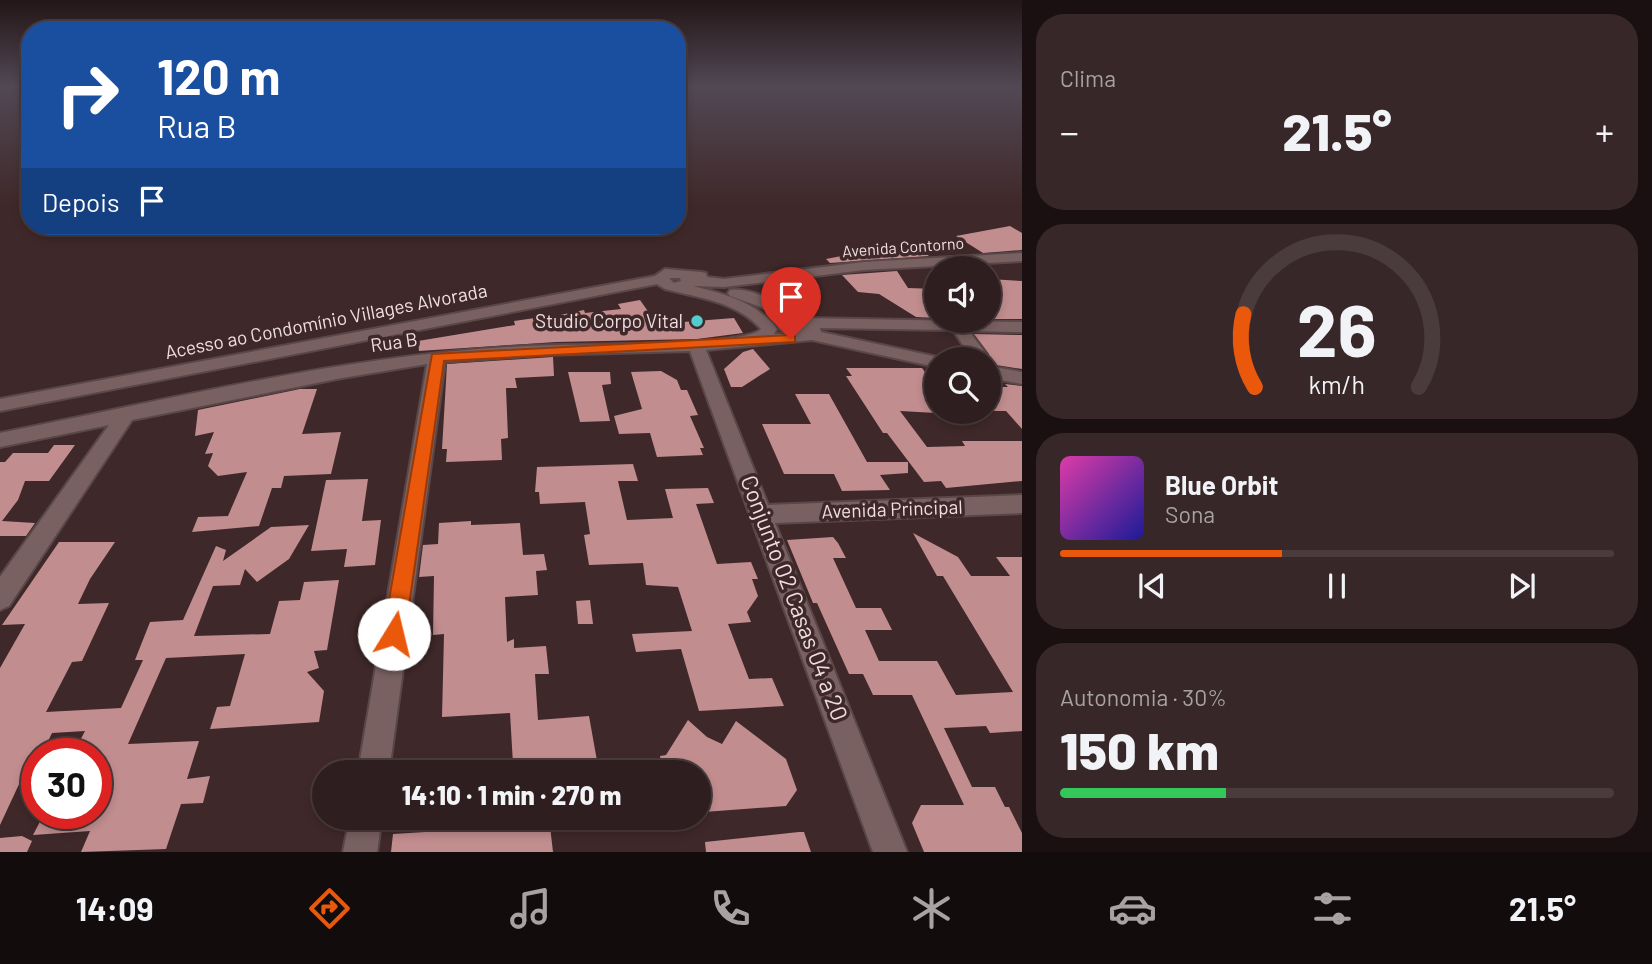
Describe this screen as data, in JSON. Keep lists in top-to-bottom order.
{
  "streets": {
    "street": [
      "Avenida Contorno",
      "Acesso ao Condomínio Villages Alvorada",
      "Rua B",
      "Avenida Principal",
      "Conjunto 02 Casas 04 a 20"
    ]
  },
  "crossings": [
    ["Avenida Contorno", "Acesso ao Condomínio Villages Alvorada"],
    ["Rua B", "Conjunto 02 Casas 04 a 20"],
    ["Avenida Principal", "Conjunto 02 Casas 04 a 20"]
  ],
  "places": ["Studio Corpo Vital"],
  "page": {
    "tile": [
      "Clima",
      ["Autonomia · 30%", "150 km"]
    ],
    "turn": ["120 m", "Rua B"],
    "heat": ["−", "21.5°", "+"],
    "then": "Depois",
    "song": ["Blue Orbit", "Sona"],
    "limit": "30",
    "trip": "14:10 · 1 min · 270 m",
    "tabs": ["14:09", "21.5°"],
    "gauge": ["26", "km/h"]
  }
}
